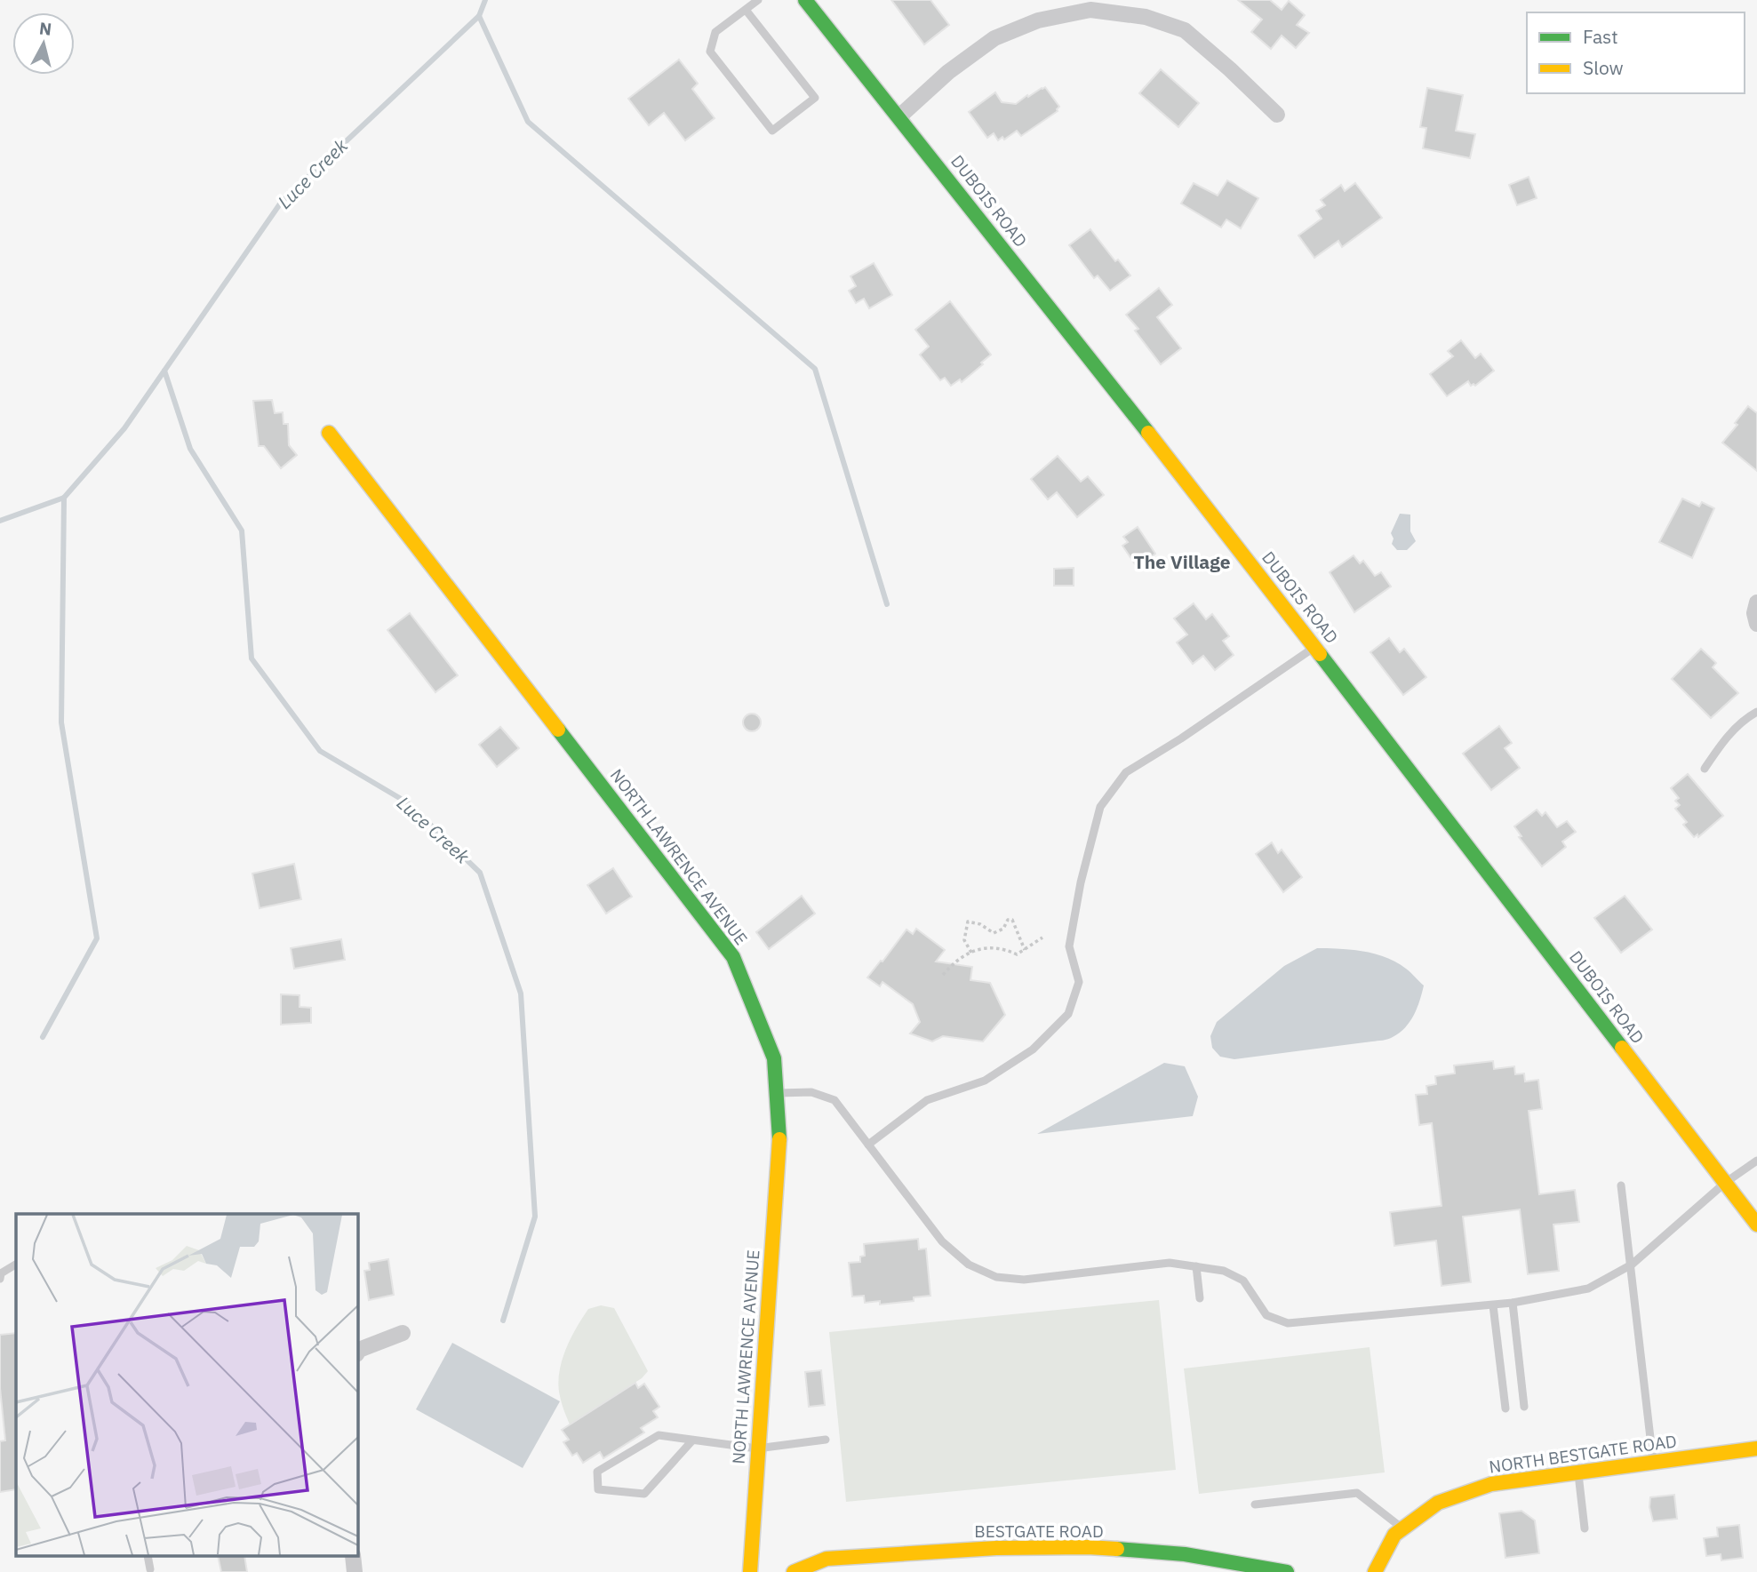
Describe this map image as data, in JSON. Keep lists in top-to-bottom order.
{
  "streets": {
    "street": [
      "DUBOIS ROAD",
      "NORTH LAWRENCE AVENUE",
      "NORTH BESTGATE ROAD",
      "BESTGATE ROAD"
    ]
  },
  "districts": ["The Village"],
  "water": ["Luce Creek"],
  "legend": ["Fast", "Slow"],
  "north": "top"
}
